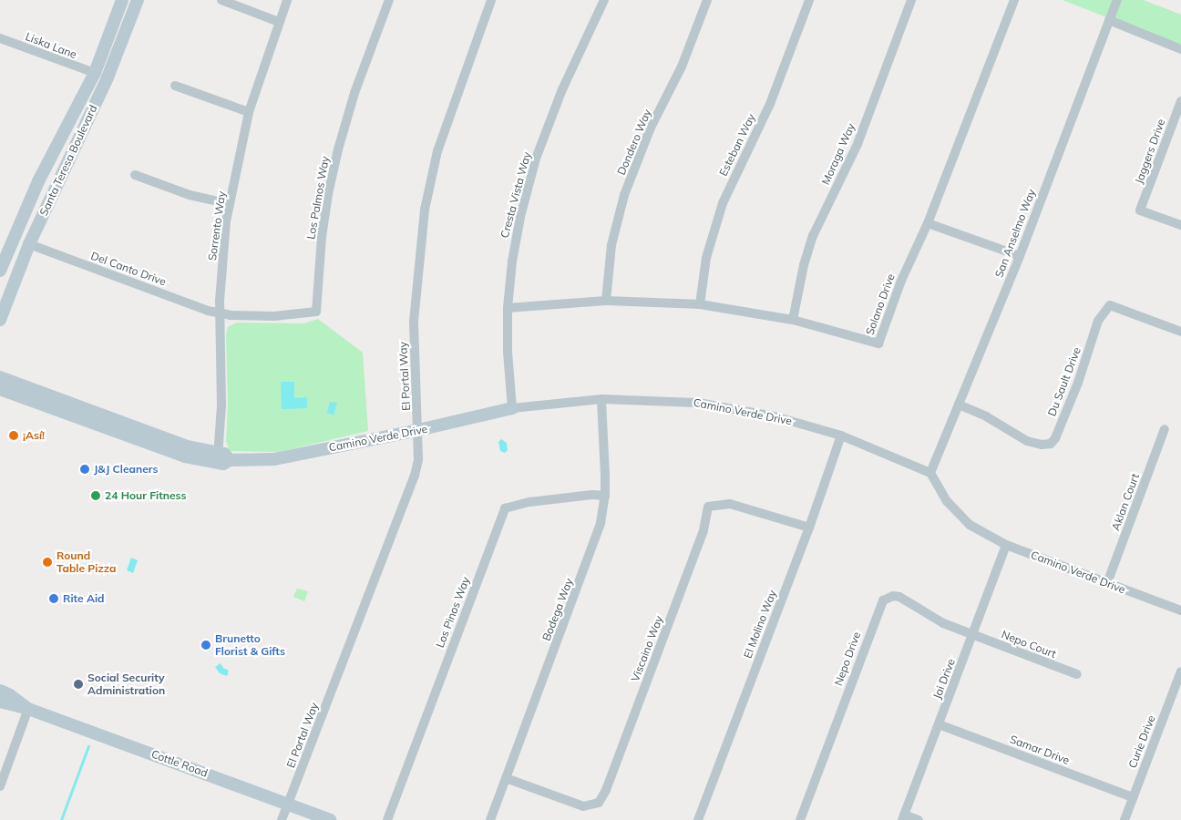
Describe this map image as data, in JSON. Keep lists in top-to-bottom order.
{
  "streets": {
    "street": [
      "Liska Lane",
      "Dondero Way",
      "Esteban Way",
      "Jaggers Drive",
      "Moraga Way",
      "Santa Teresa Boulevard",
      "Cresta Vista Way",
      "Los Palmos Way",
      "Sorrento Way",
      "San Anselmo Way",
      "Del Canto Drive",
      "Solano Drive",
      "El Portal Way",
      "Du Sault Drive",
      "Camino Verde Drive",
      "Aklan Court",
      "Bodega Way",
      "Los Pinos Way",
      "El Molino Way",
      "Nepo Court",
      "Viscaino Way",
      "Nepo Drive",
      "Jai Drive",
      "Curie Drive",
      "Samar Drive",
      "Cottle Road"
    ]
  },
  "crossings": [
    ["Liska Lane", "Santa Teresa Boulevard"],
    ["Dondero Way", "Solano Drive"],
    ["Esteban Way", "Solano Drive"],
    ["Moraga Way", "Solano Drive"],
    ["Santa Teresa Boulevard", "Del Canto Drive"],
    ["Cresta Vista Way", "Solano Drive"],
    ["Cresta Vista Way", "Camino Verde Drive"],
    ["Los Palmos Way", "Sorrento Way"],
    ["Los Palmos Way", "Del Canto Drive"],
    ["Sorrento Way", "Del Canto Drive"],
    ["Sorrento Way", "Camino Verde Drive"],
    ["San Anselmo Way", "Du Sault Drive"],
    ["San Anselmo Way", "Camino Verde Drive"],
    ["El Portal Way", "Camino Verde Drive"],
    ["El Portal Way", "Cottle Road"],
    ["Camino Verde Drive", "Aklan Court"],
    ["Camino Verde Drive", "Bodega Way"],
    ["Camino Verde Drive", "El Molino Way"],
    ["Camino Verde Drive", "Jai Drive"],
    ["Bodega Way", "Los Pinos Way"],
    ["Bodega Way", "Viscaino Way"],
    ["El Molino Way", "Viscaino Way"],
    ["Nepo Court", "Nepo Drive"],
    ["Nepo Court", "Jai Drive"],
    ["Nepo Drive", "Jai Drive"],
    ["Jai Drive", "Samar Drive"],
    ["Curie Drive", "Samar Drive"]
  ],
  "places": [
    "¡Así!",
    "J&J Cleaners",
    "24 Hour Fitness",
    "Round Table Pizza",
    "Rite Aid",
    "Brunetto Florist & Gifts",
    "Social Security Administration"
  ]
}
